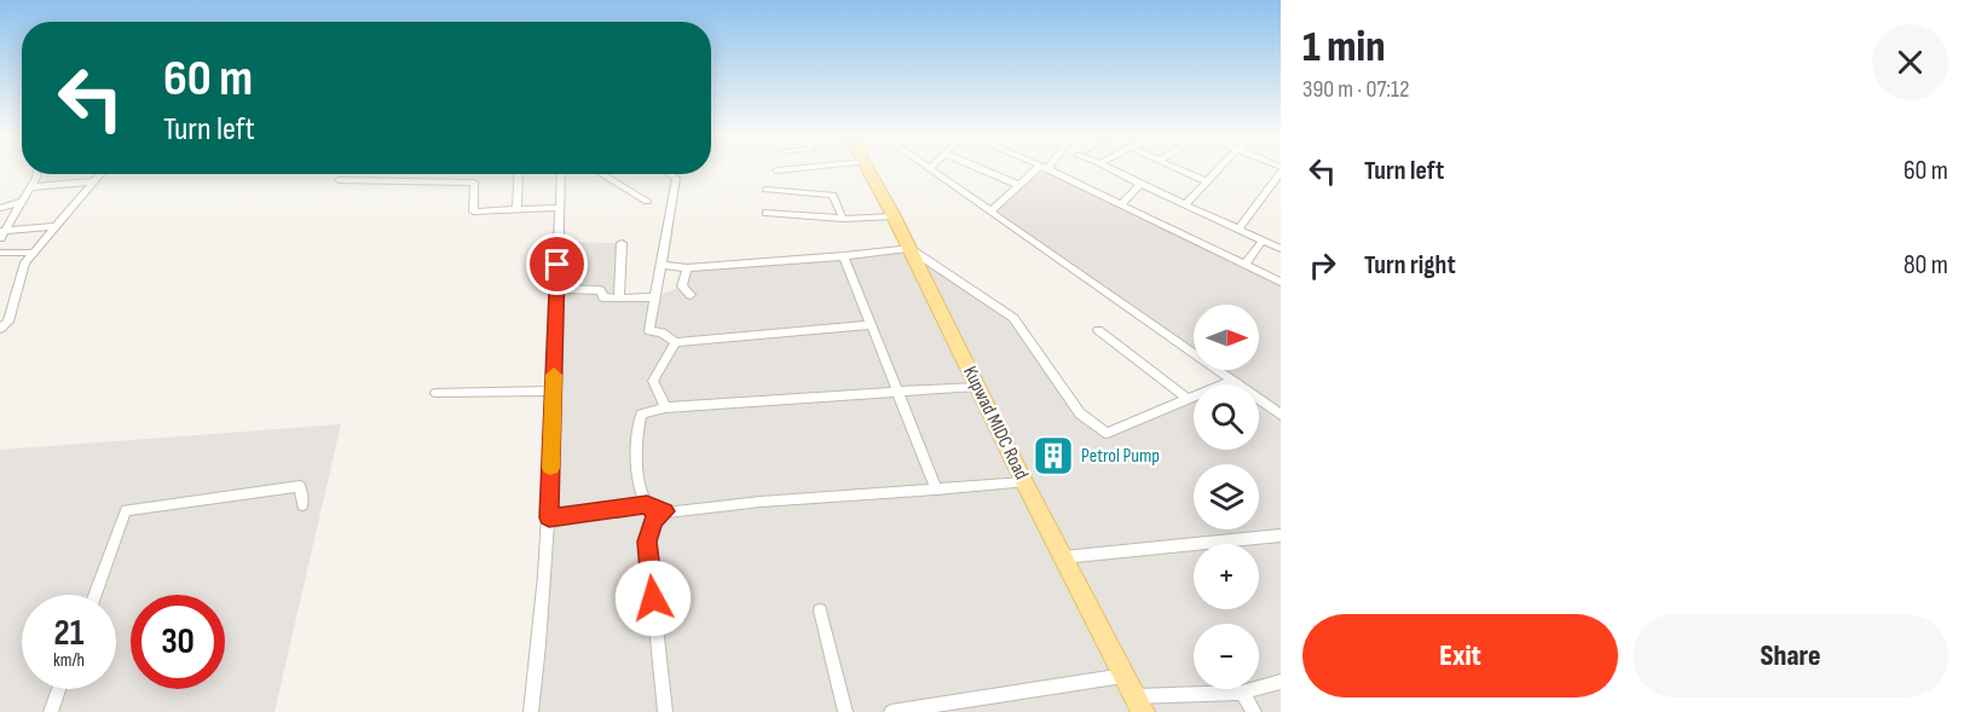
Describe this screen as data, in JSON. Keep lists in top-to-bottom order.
{
  "streets": {
    "main road": ["Kupwad MIDC Road"]
  },
  "places": {
    "building": ["Petrol Pump"]
  },
  "north": "right",
  "page": {
    "heading": ["1 min", "390 m · 07:12"],
    "turn": ["60 m", "Turn left"],
    "list": [
      {
        "name": "Turn left",
        "value": "60 m"
      },
      {
        "name": "Turn right",
        "value": "80 m"
      }
    ],
    "map_buttons": ["+", "−"],
    "speed": "21 km/h",
    "limit": "30",
    "buttons": ["Exit", "Share"]
  }
}
